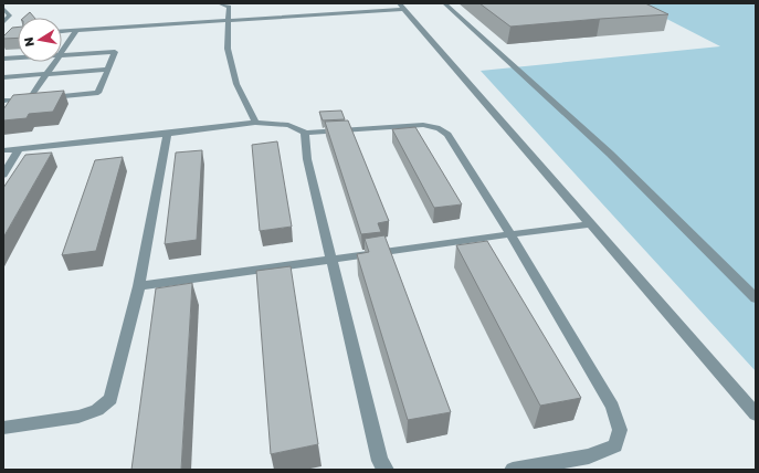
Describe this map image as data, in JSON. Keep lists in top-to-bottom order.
{
  "north": "left"
}
